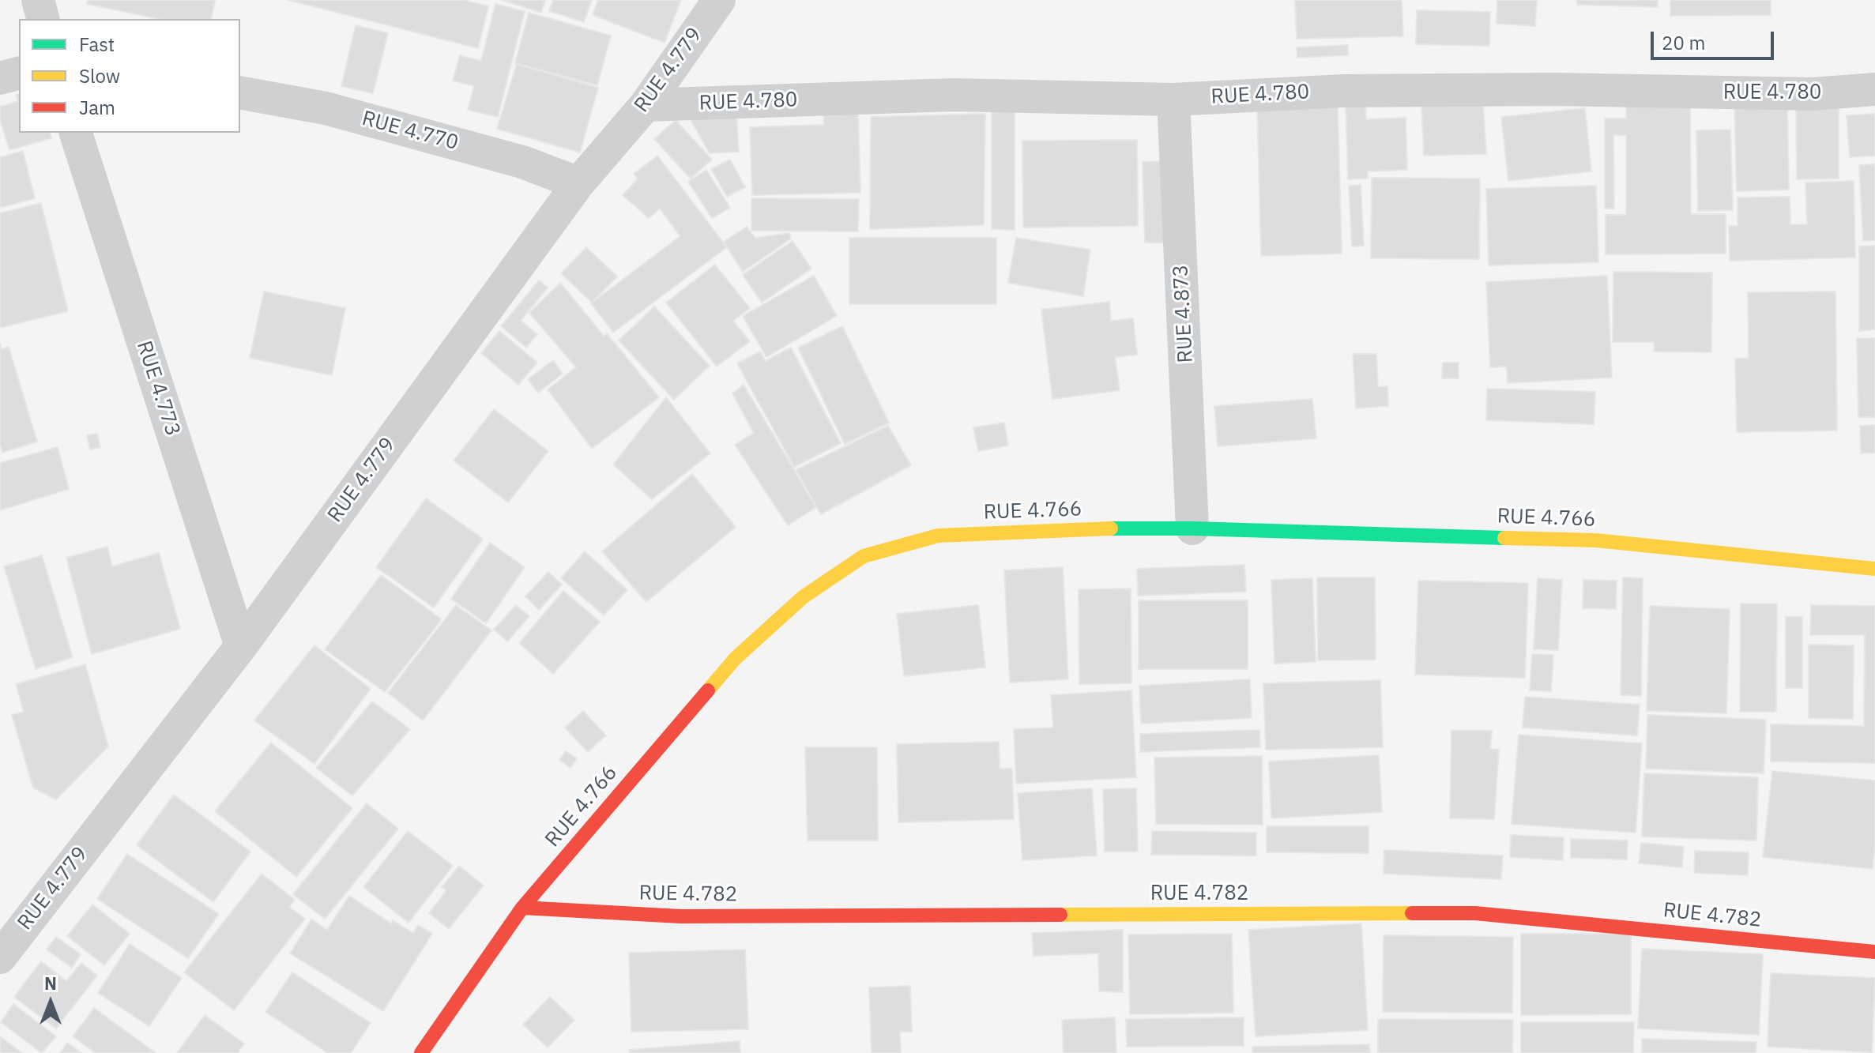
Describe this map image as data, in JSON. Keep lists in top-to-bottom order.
{
  "streets": {
    "street": [
      "RUE 4.779",
      "RUE 4.780",
      "RUE 4.770",
      "RUE 4.873",
      "RUE 4.773",
      "RUE 4.766",
      "RUE 4.782"
    ]
  },
  "crossings": [
    ["RUE 4.779", "RUE 4.780"],
    ["RUE 4.779", "RUE 4.770"],
    ["RUE 4.779", "RUE 4.773"],
    ["RUE 4.780", "RUE 4.873"],
    ["RUE 4.873", "RUE 4.766"],
    ["RUE 4.766", "RUE 4.782"]
  ],
  "legend": ["Fast", "Slow", "Jam"],
  "scale_bar": "20 m",
  "north": "top"
}
